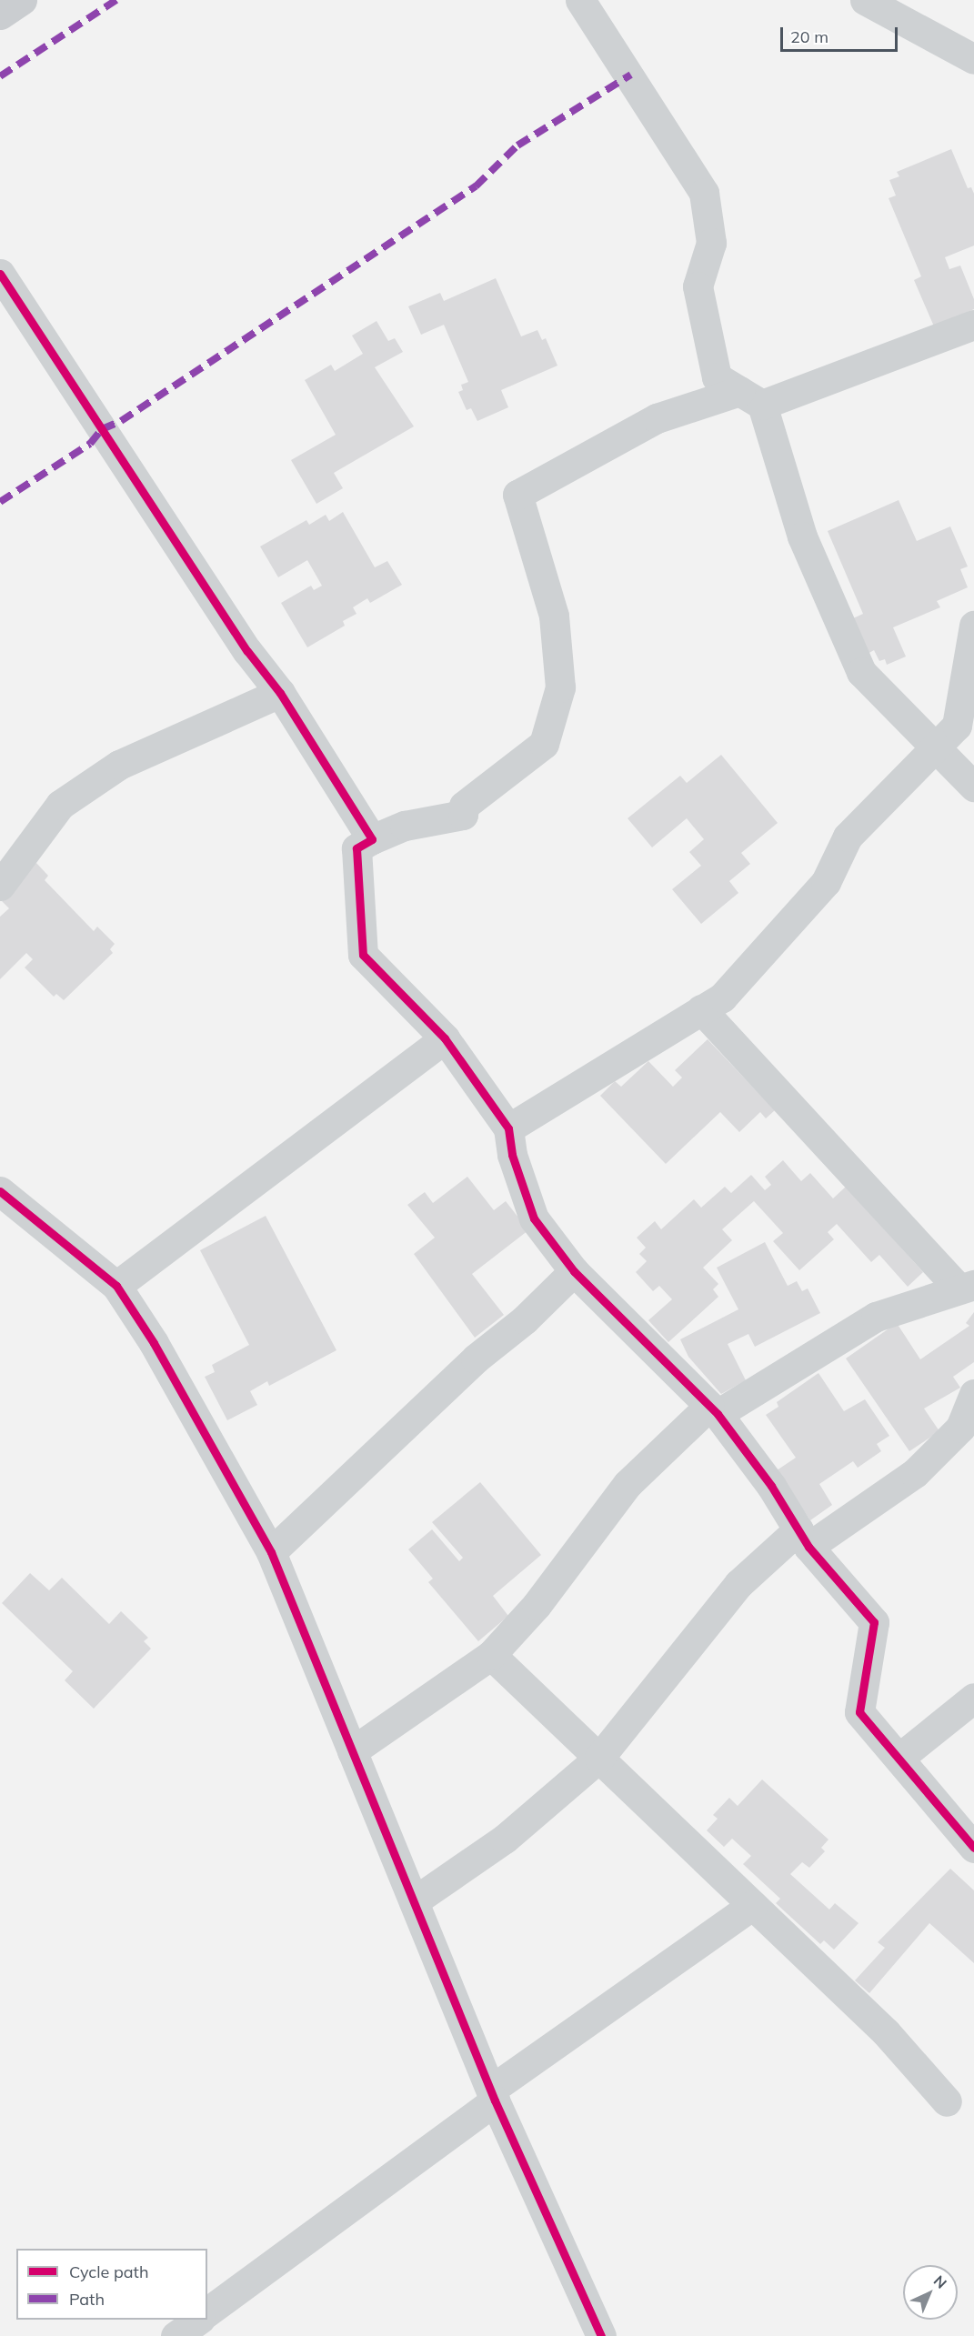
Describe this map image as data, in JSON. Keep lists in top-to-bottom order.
{
  "legend": ["Cycle path", "Path"],
  "scale_bar": "20 m",
  "north": "top right"
}
